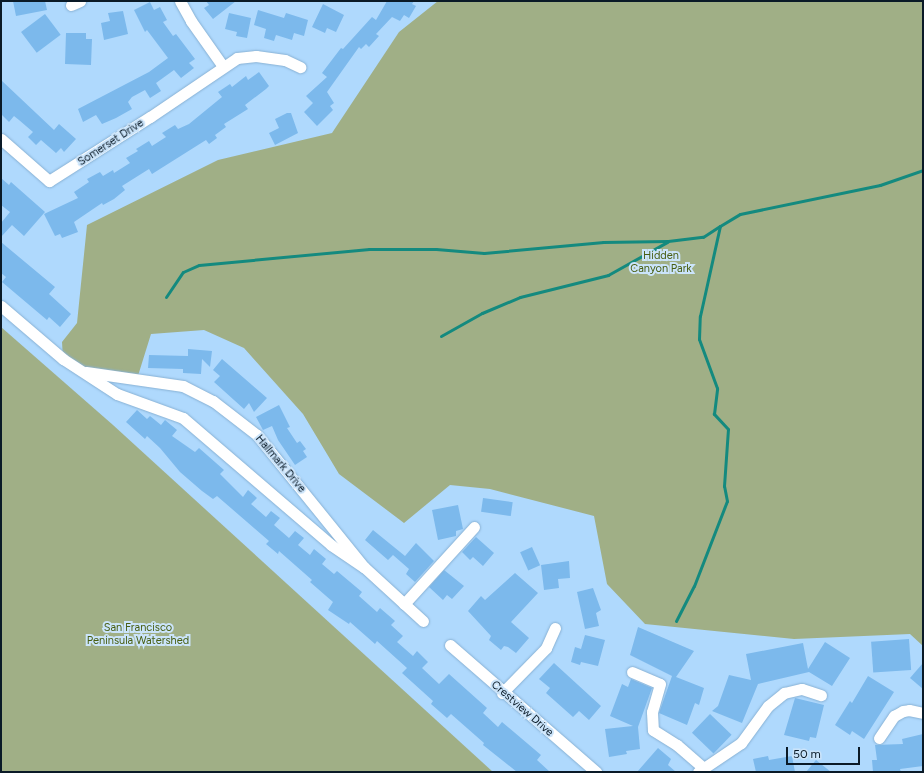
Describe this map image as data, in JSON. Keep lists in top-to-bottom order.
{
  "streets": {
    "street": ["Somerset Drive", "Hallmark Drive", "Crestview Drive"]
  },
  "parks": ["Hidden Canyon Park", "San Francisco Peninsula Watershed"],
  "scale_bar": "50 m"
}
